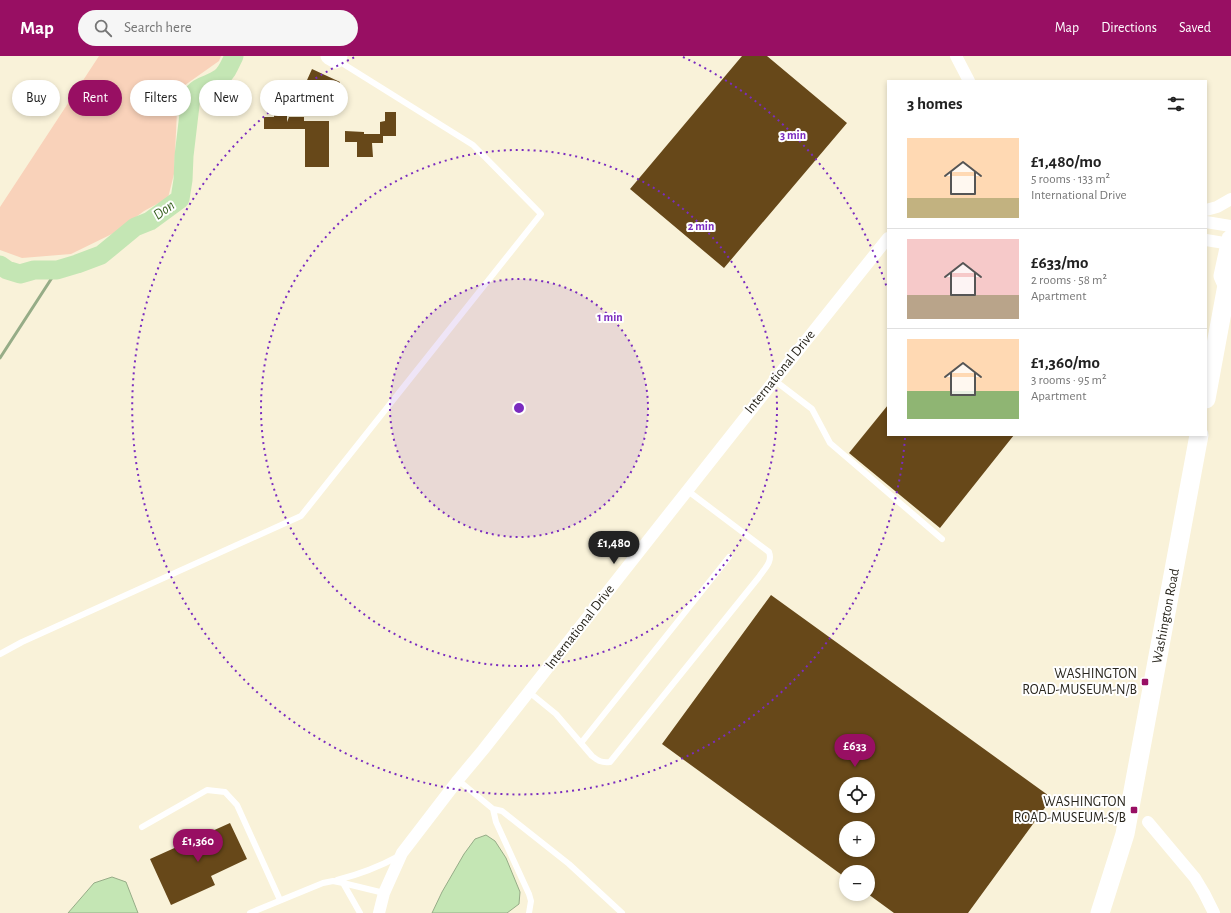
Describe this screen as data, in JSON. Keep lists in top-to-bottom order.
{
  "streets": {
    "main road": ["Washington Road"],
    "street": ["International Drive"]
  },
  "water": ["Don"],
  "places": {
    "transit": ["WASHINGTON ROAD-MUSEUM-N/B", "WASHINGTON ROAD-MUSEUM-S/B"]
  },
  "page": {
    "header": "Map",
    "search": "Search here",
    "nav": ["Map", "Directions", "Saved"],
    "chip": [
      "Buy",
      "Rent",
      "Filters",
      "New",
      "Apartment"
    ],
    "heading": "3 homes",
    "list": [
      {
        "name": "£1,480/mo",
        "note": "5 rooms · 133 m² · International Drive"
      },
      {
        "name": "£633/mo",
        "note": "2 rooms · 58 m² · Apartment"
      },
      {
        "name": "£1,360/mo",
        "note": "3 rooms · 95 m² · Apartment"
      }
    ],
    "price": ["£1,480", "£633", "£1,360"],
    "map_buttons": ["+", "−"]
  },
  "rings": ["3 min", "2 min", "1 min"]
}
